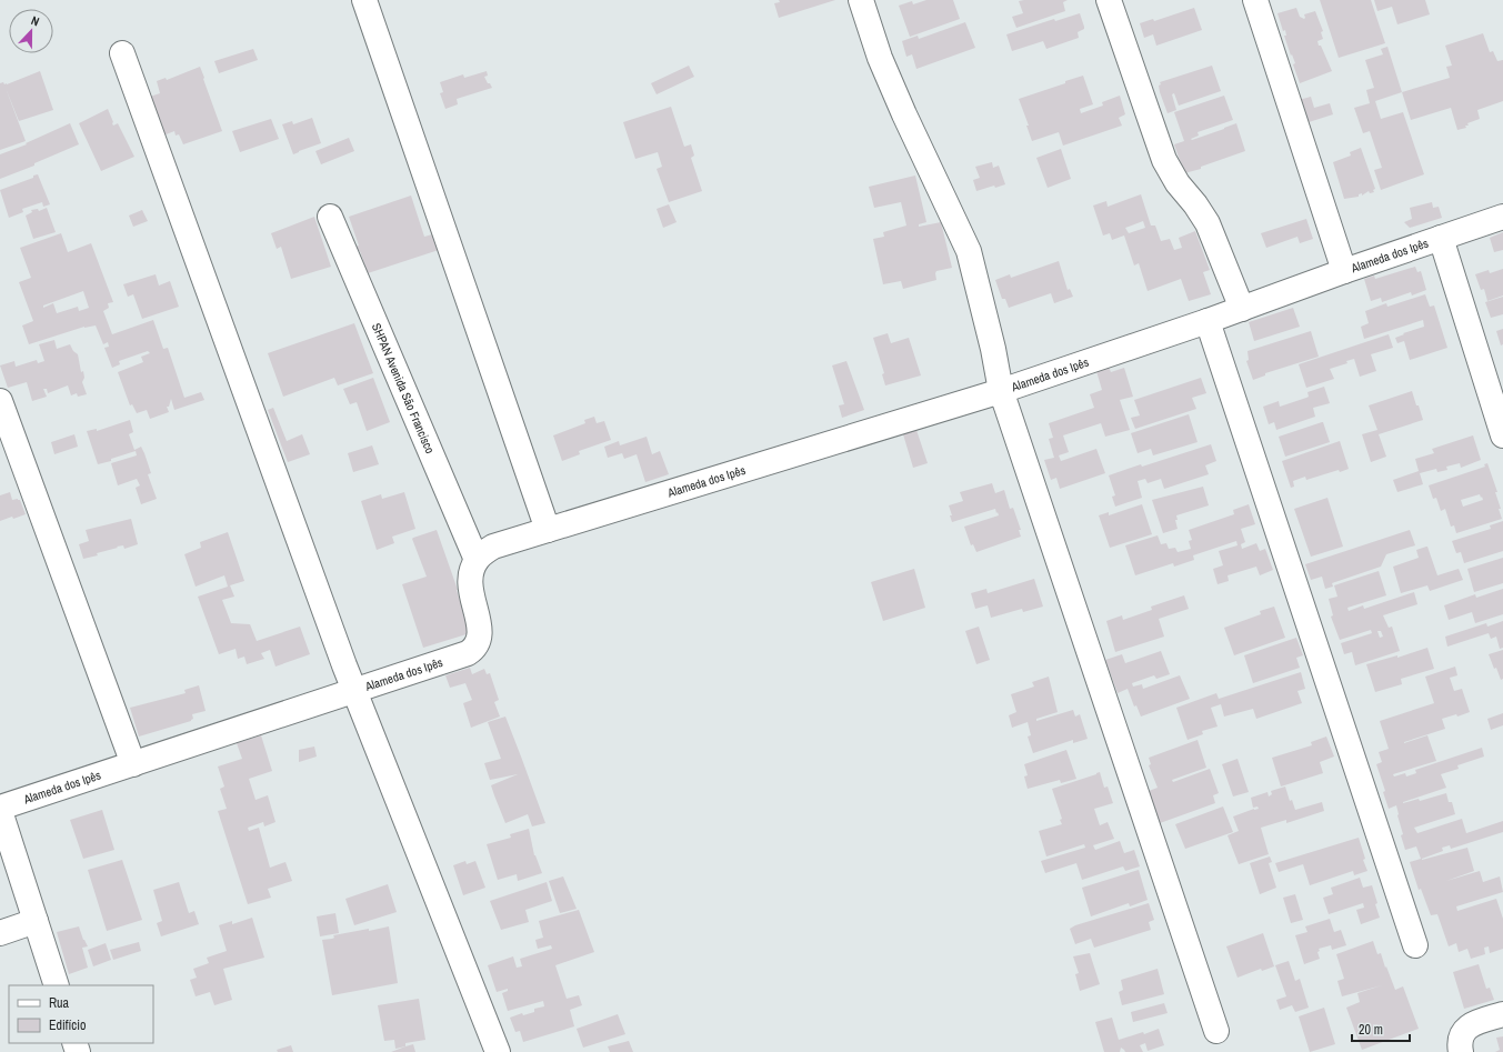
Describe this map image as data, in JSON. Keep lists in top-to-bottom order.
{
  "streets": {
    "street": ["Alameda dos Ipês", "SHPAN Avenida São Francisco"]
  },
  "crossings": [
    ["Alameda dos Ipês", "SHPAN Avenida São Francisco"]
  ],
  "legend": ["Rua", "Edifício"],
  "scale_bar": "20 m",
  "north": "top"
}
